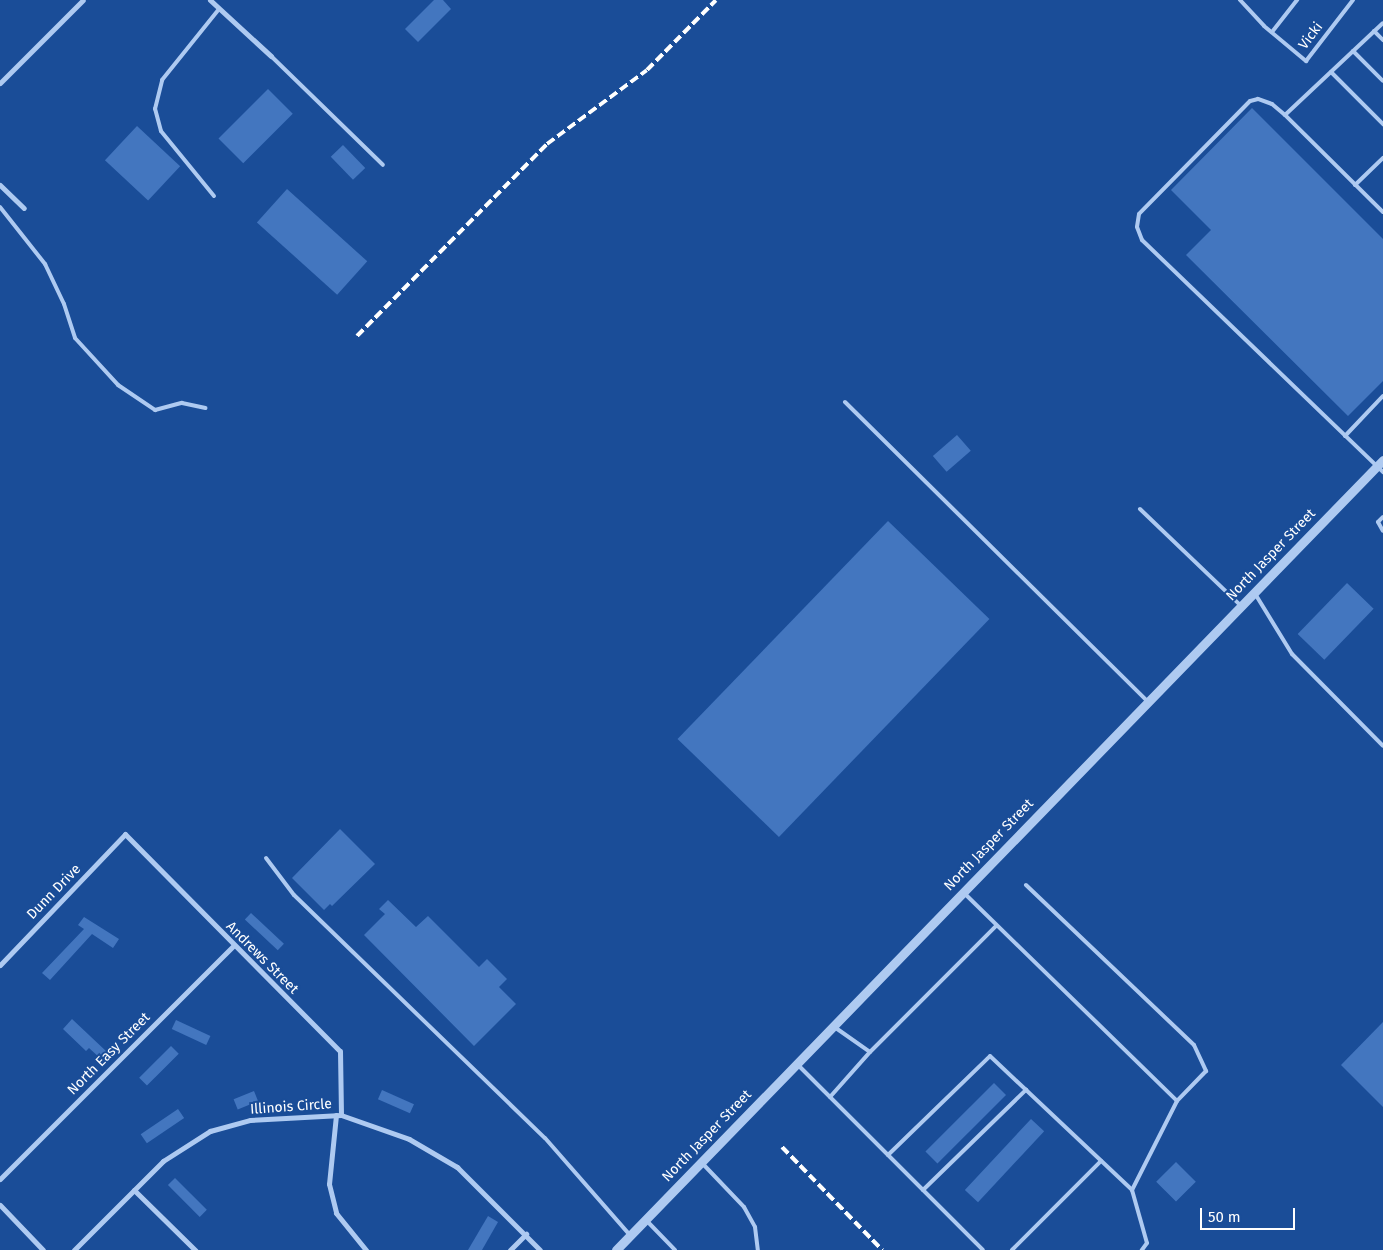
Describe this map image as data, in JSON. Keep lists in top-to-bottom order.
{
  "streets": {
    "street": [
      "North Jasper Street",
      "Dunn Drive",
      "Andrews Street",
      "North Easy Street",
      "Illinois Circle"
    ],
    "lane": ["Vicki"]
  },
  "crossings": [
    ["Dunn Drive", "Andrews Street"],
    ["Andrews Street", "North Easy Street"],
    ["Andrews Street", "Illinois Circle"]
  ],
  "scale_bar": "50 m"
}
